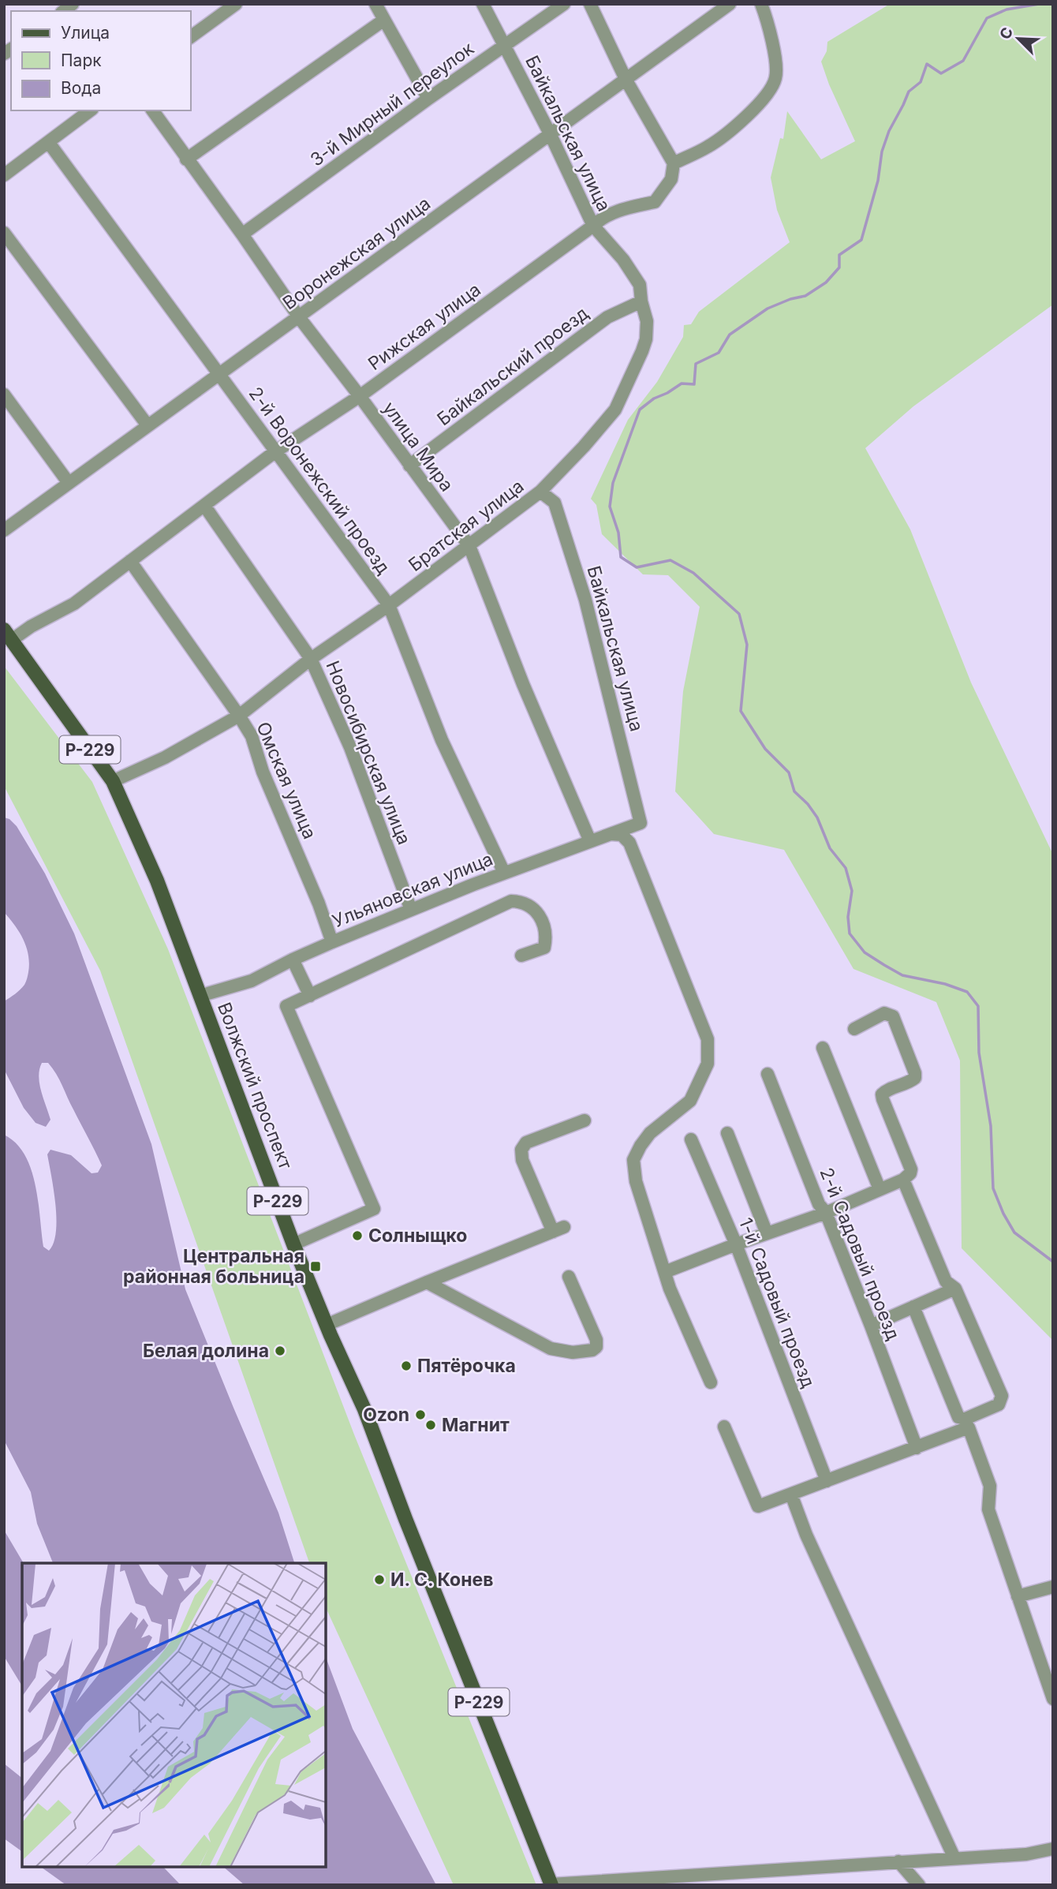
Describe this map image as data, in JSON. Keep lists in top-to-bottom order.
{
  "streets": {
    "main road": ["Р-229", "Волжский проспект"],
    "street": [
      "3-й Мирный переулок",
      "Байкальская улица",
      "Воронежская улица",
      "Рижская улица",
      "Байкальский проезд",
      "улица Мира",
      "2-й Воронежский проезд",
      "Братская улица",
      "Новосибирская улица",
      "Омская улица",
      "Ульяновская улица",
      "2-й Садовый проезд",
      "1-й Садовый проезд"
    ]
  },
  "crossings": [
    ["3-й Мирный переулок", "Байкальская улица"],
    ["3-й Мирный переулок", "улица Мира"],
    ["Байкальская улица", "Воронежская улица"],
    ["Байкальская улица", "Рижская улица"],
    ["Байкальская улица", "Байкальский проезд"],
    ["Байкальская улица", "Братская улица"],
    ["Байкальская улица", "Ульяновская улица"],
    ["Воронежская улица", "улица Мира"],
    ["Воронежская улица", "2-й Воронежский проезд"],
    ["Рижская улица", "улица Мира"],
    ["Рижская улица", "2-й Воронежский проезд"],
    ["Рижская улица", "Новосибирская улица"],
    ["Рижская улица", "Омская улица"],
    ["Рижская улица", "Волжский проспект"],
    ["Байкальский проезд", "улица Мира"],
    ["Байкальский проезд", "Братская улица"],
    ["улица Мира", "Братская улица"],
    ["улица Мира", "Ульяновская улица"],
    ["2-й Воронежский проезд", "Братская улица"],
    ["2-й Воронежский проезд", "Ульяновская улица"],
    ["Братская улица", "Новосибирская улица"],
    ["Братская улица", "Омская улица"],
    ["Братская улица", "Волжский проспект"],
    ["Новосибирская улица", "Ульяновская улица"],
    ["Омская улица", "Ульяновская улица"],
    ["Ульяновская улица", "Волжский проспект"]
  ],
  "places": {
    "other": [
      "Солныщко",
      "Белая долина",
      "Пятёрочка",
      "Ozon",
      "Магнит",
      "И. С. Конев"
    ],
    "transit": ["Центральная районная больница"]
  },
  "legend": ["Улица", "Парк", "Вода"],
  "north": "top left"
}
